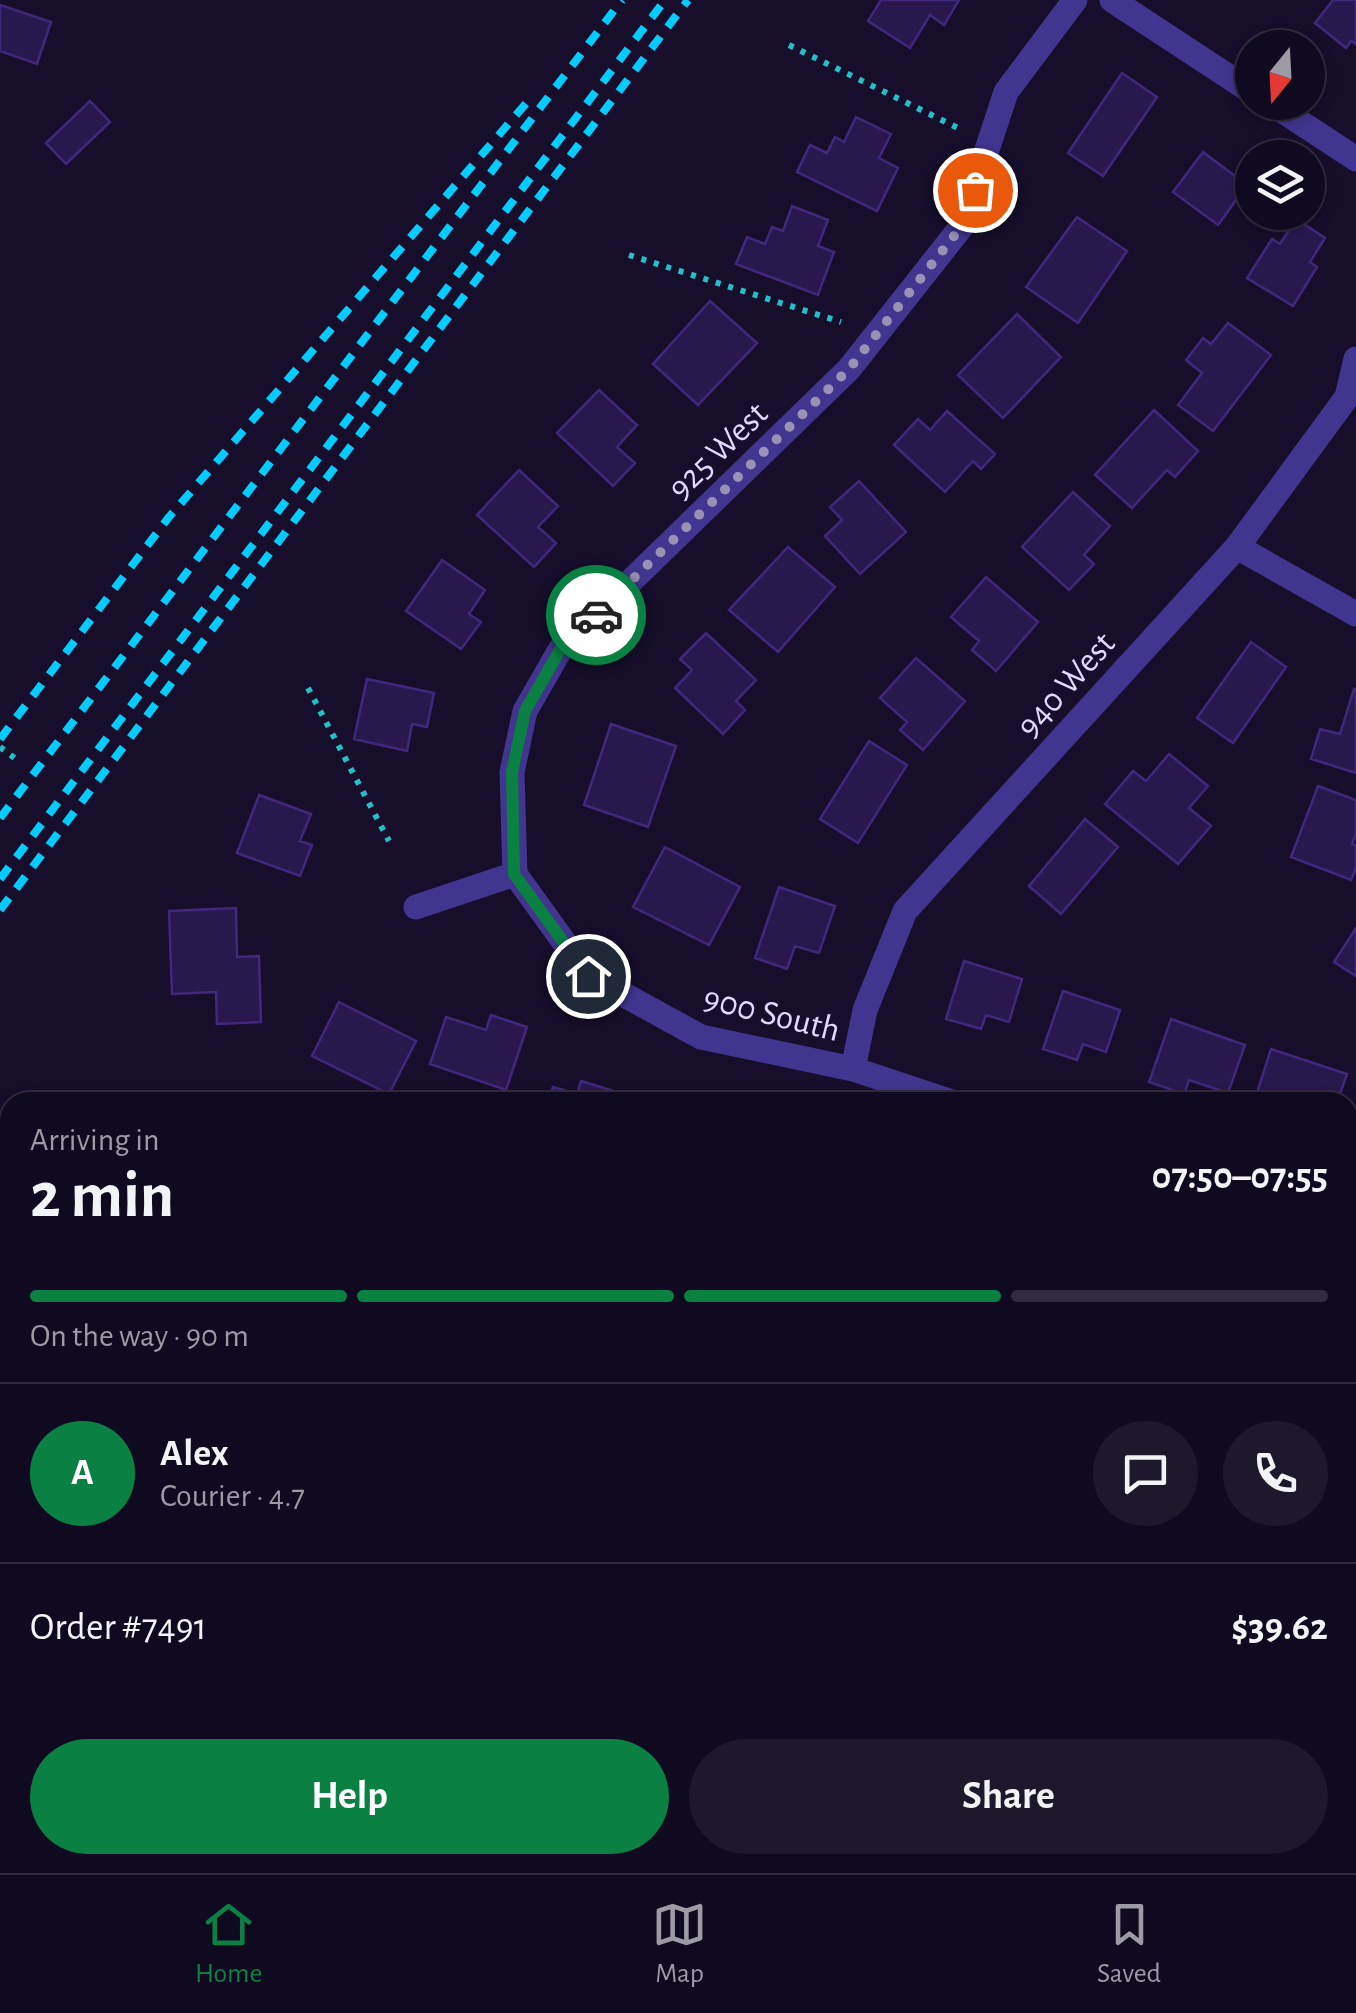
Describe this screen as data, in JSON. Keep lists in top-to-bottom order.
{
  "streets": {
    "street": ["925 West", "940 West", "900 South"]
  },
  "crossings": [
    ["925 West", "900 South"],
    ["940 West", "900 South"]
  ],
  "north": "bottom",
  "page": {
    "heading": ["2 min", "Arriving in", "07:50–07:55"],
    "panel": [
      "Alex",
      "Courier · 4.7",
      "Order #7491",
      "$39.62"
    ],
    "bar": "On the way · 90 m",
    "round": "A",
    "buttons": ["Help", "Share"],
    "tabs": ["Home", "Map", "Saved"]
  }
}
